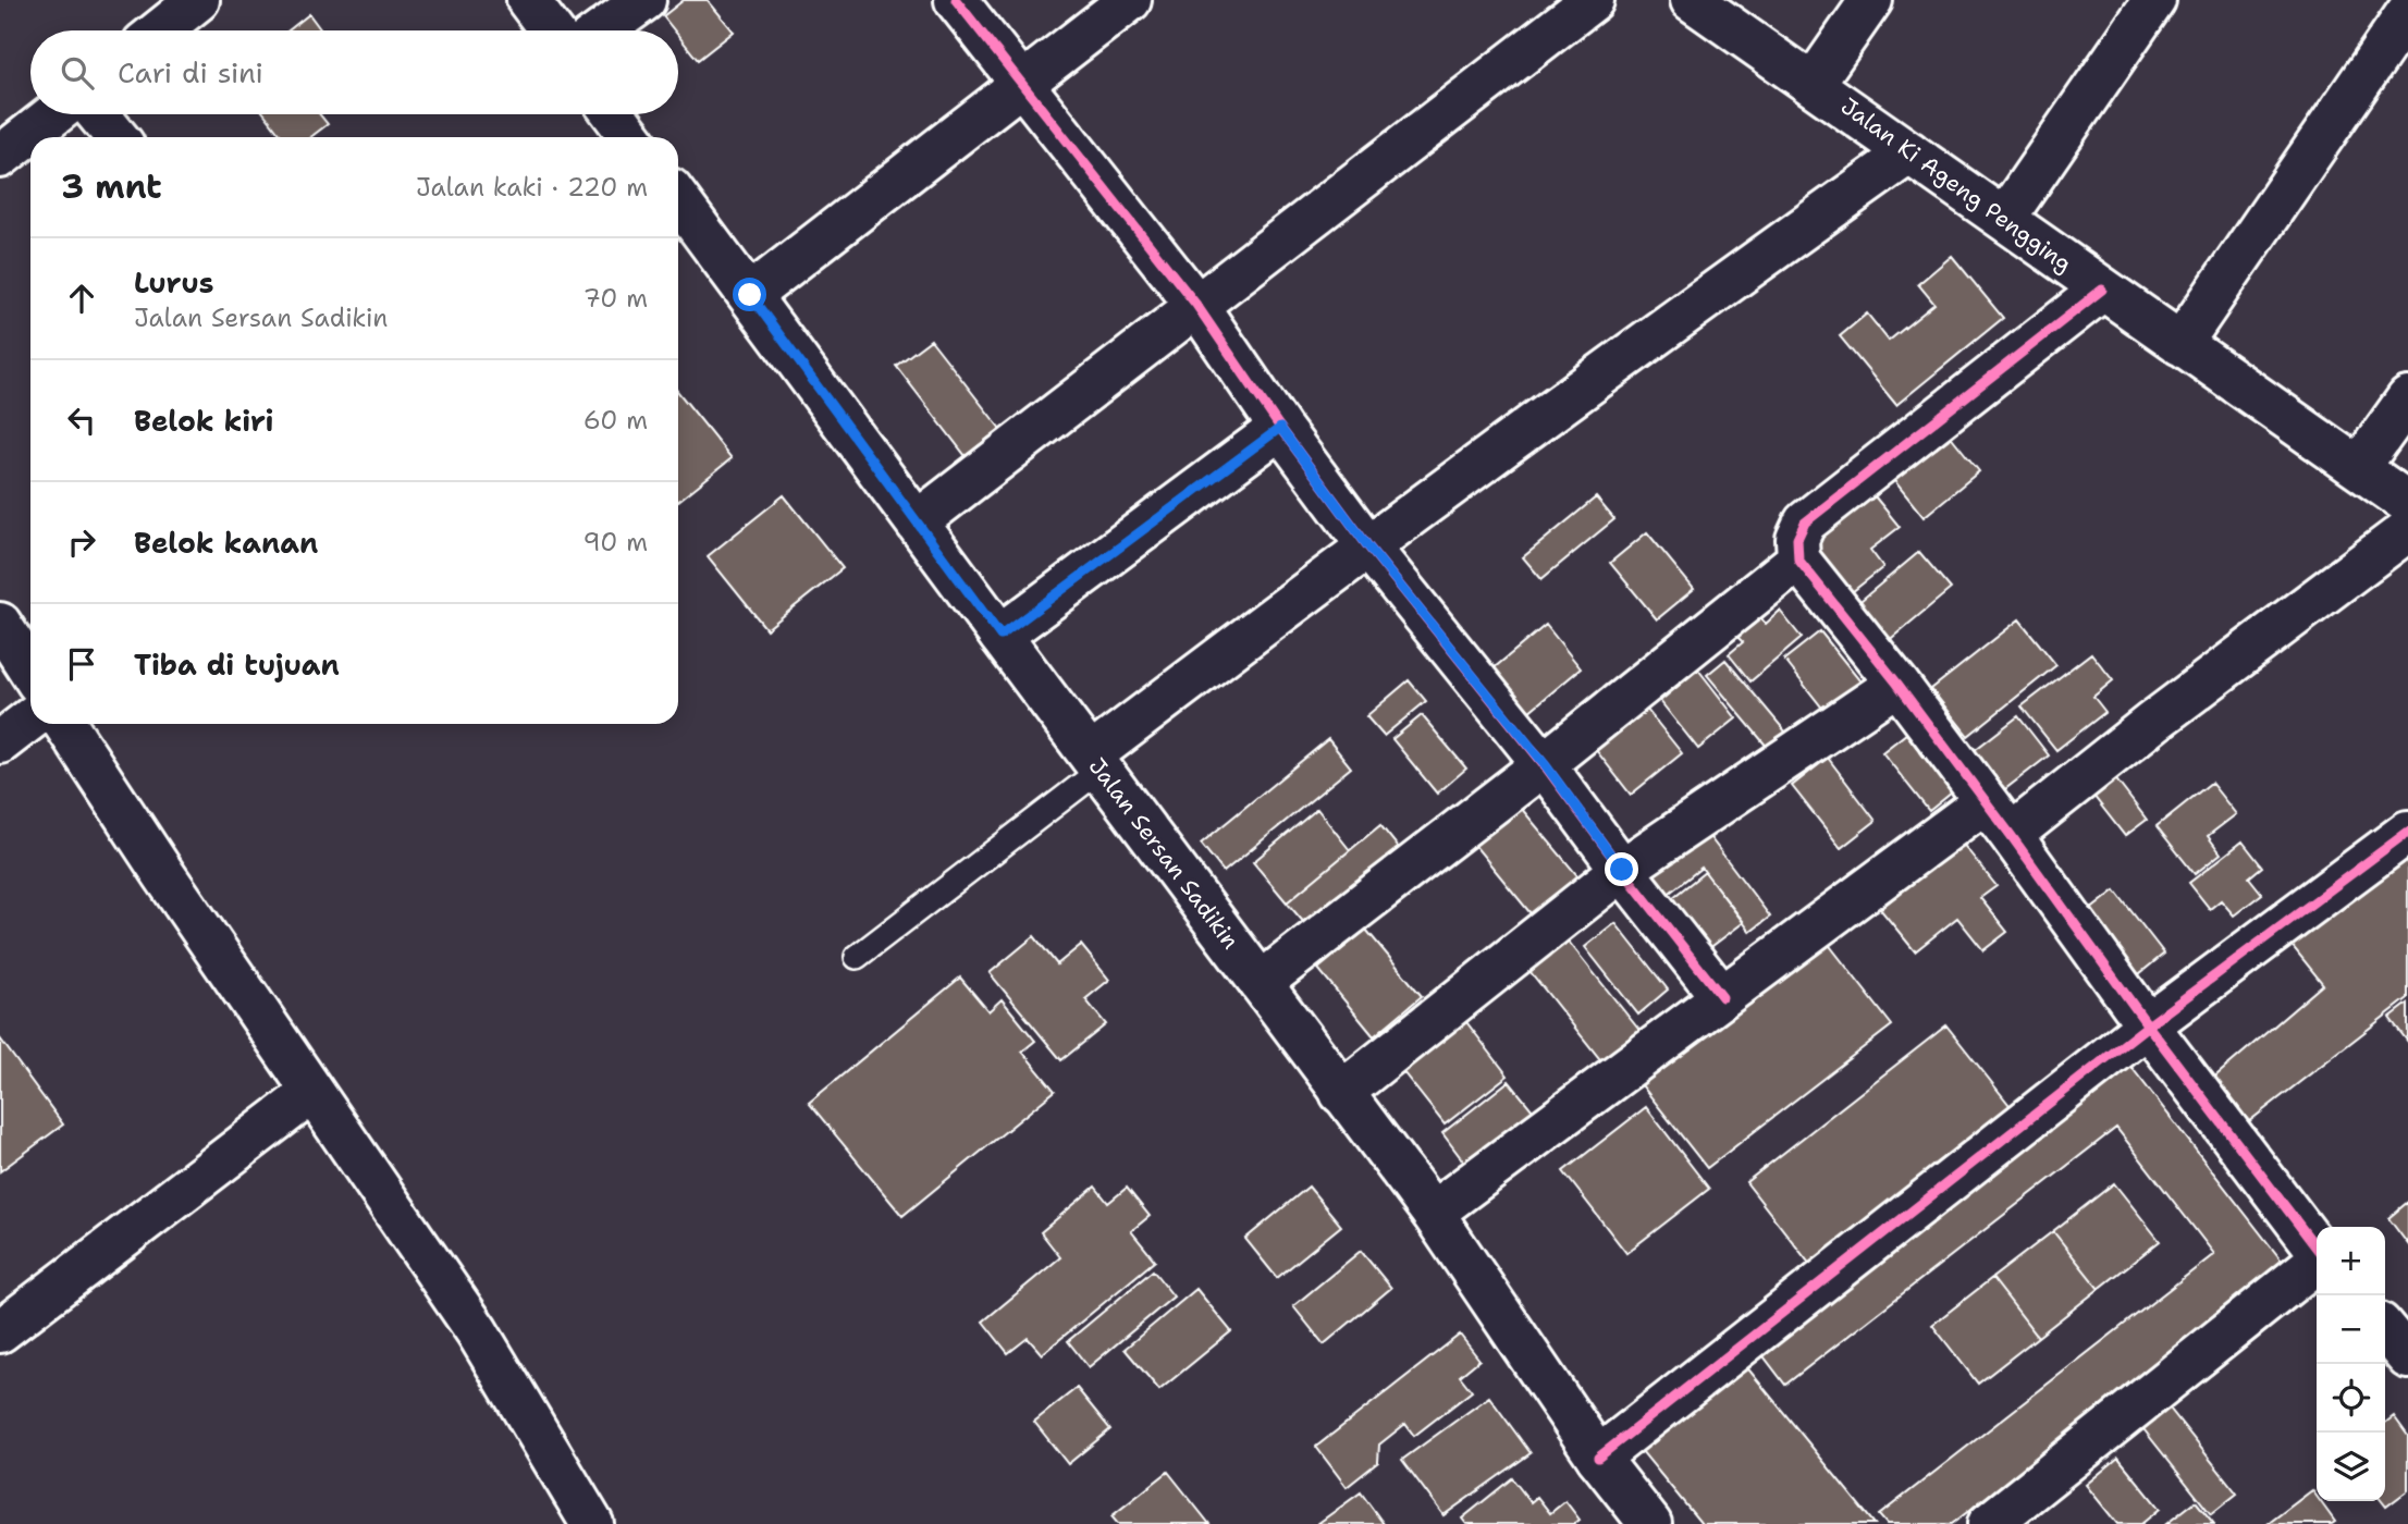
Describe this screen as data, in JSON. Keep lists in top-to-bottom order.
{
  "streets": {
    "street": ["Jalan Ki Ageng Pengging", "Jalan Sersan Sadikin"]
  },
  "page": {
    "search": "Cari di sini",
    "heading": ["3 mnt", "Jalan kaki · 220 m"],
    "list": [
      ["Lurus", "Jalan Sersan Sadikin", "70 m"],
      ["Belok kiri", "60 m"],
      ["Belok kanan", "90 m"],
      "Tiba di tujuan"
    ],
    "map_buttons": ["+", "−"]
  }
}
